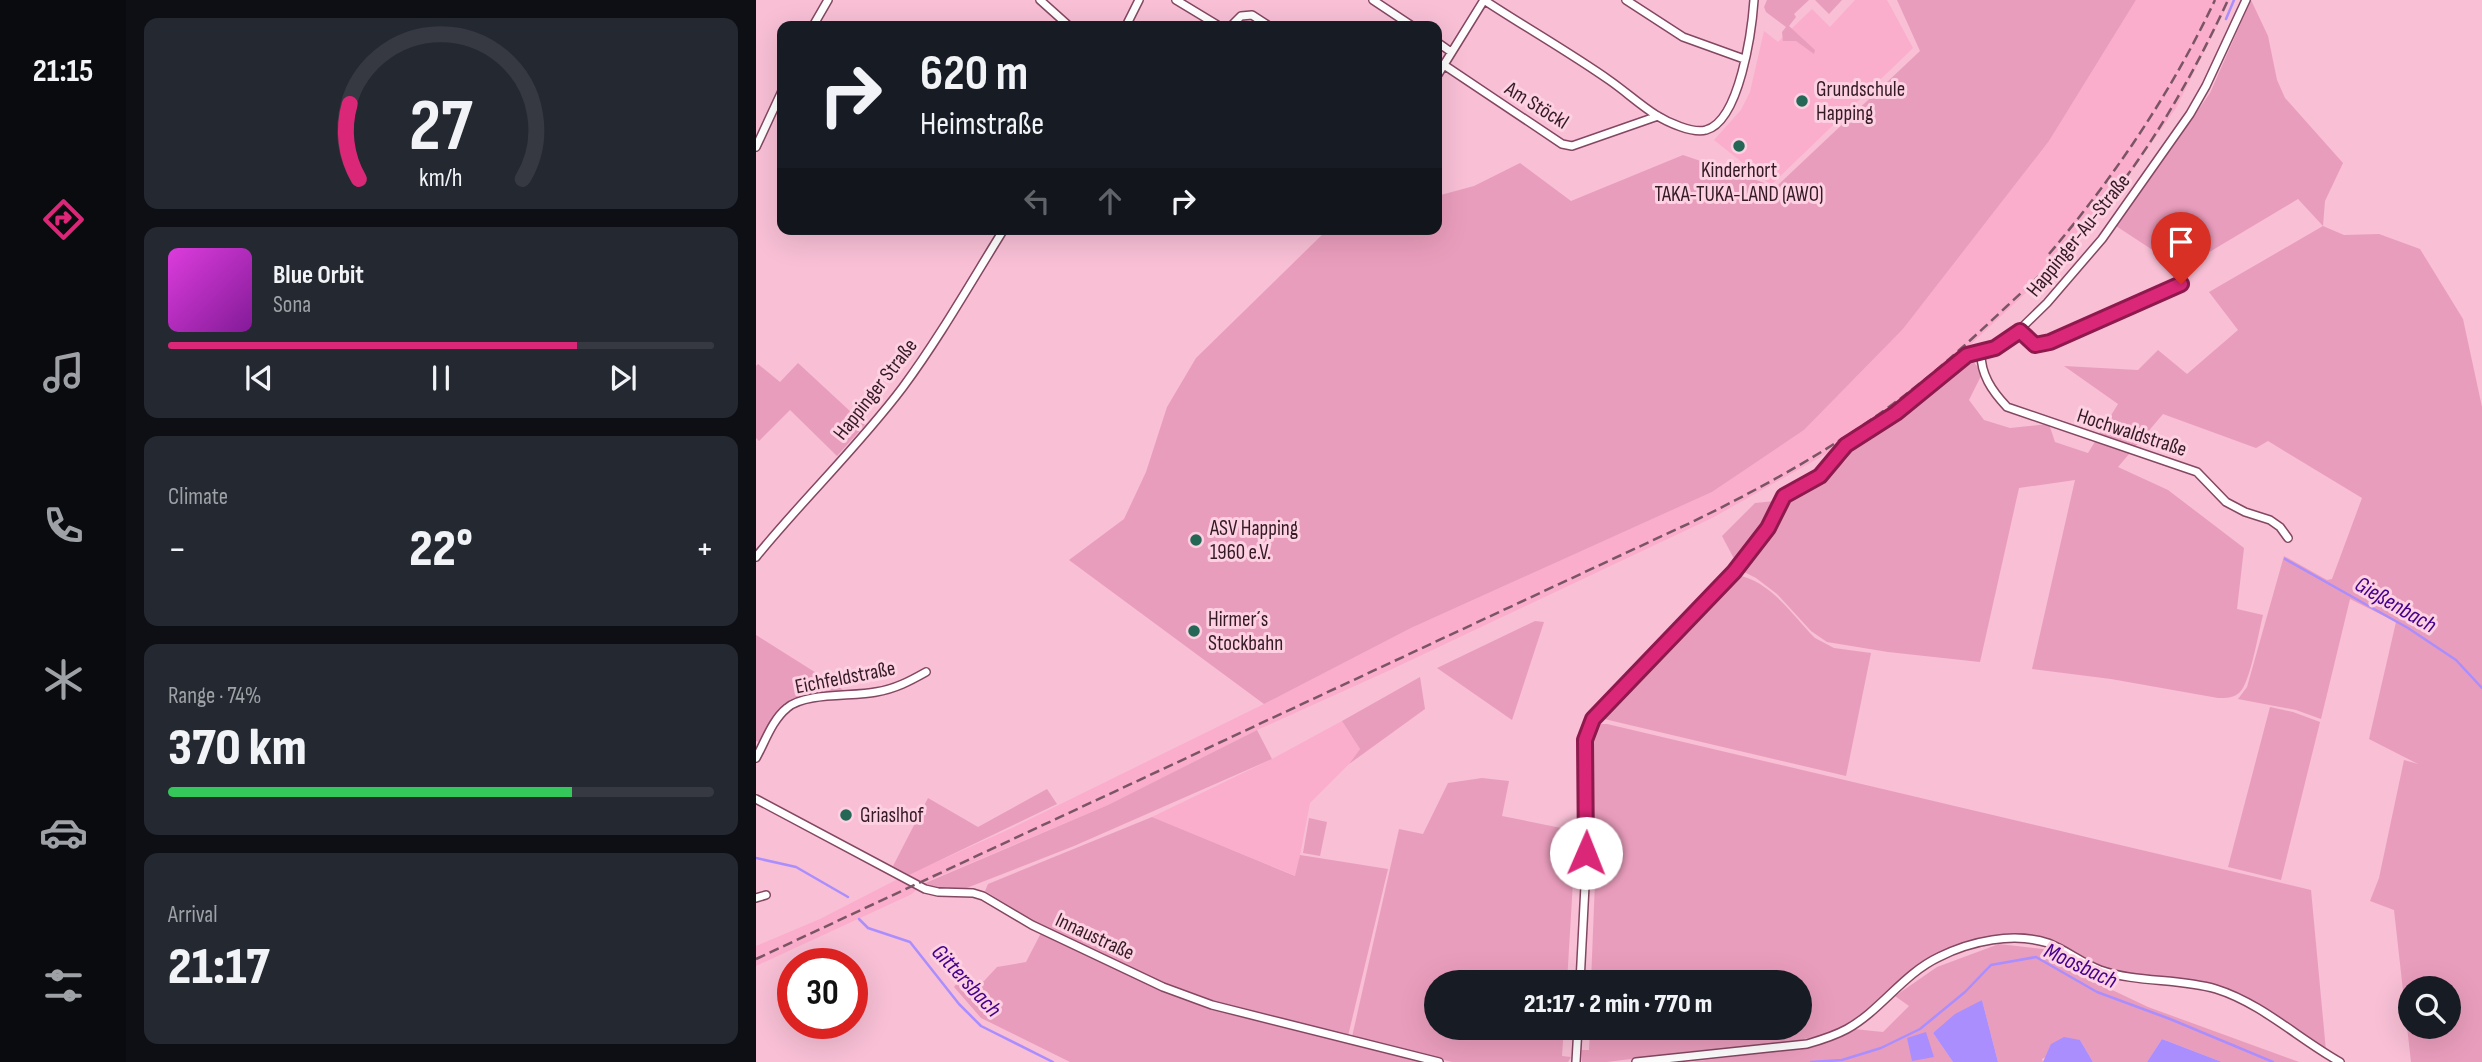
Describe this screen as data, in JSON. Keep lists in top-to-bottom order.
{
  "streets": {
    "street": [
      "Am Stöckl",
      "Happinger-Au-Straße",
      "Happinger Straße",
      "Hochwaldstraße",
      "Eichfeldstraße",
      "Innaustraße"
    ]
  },
  "crossings": [
    ["Happinger-Au-Straße", "Hochwaldstraße"]
  ],
  "water": ["Gießenbach", "Moosbach", "Gittersbach"],
  "places": [
    "Grundschule Happing",
    "Kinderhort TAKA-TUKA-LAND (AWO)",
    "ASV Happing 1960 e.V.",
    "Hirmer´s Stockbahn",
    "Griaslhof"
  ],
  "page": {
    "tabs": "21:15",
    "turn": ["620 m", "Heimstraße"],
    "song": ["Blue Orbit", "Sona"],
    "tile": [
      "Climate",
      ["Range · 74%", "370 km"],
      ["Arrival", "21:17"]
    ],
    "heat": ["−", "22°", "+"],
    "limit": "30",
    "trip": "21:17 · 2 min · 770 m",
    "gauge": ["27", "km/h"]
  }
}
